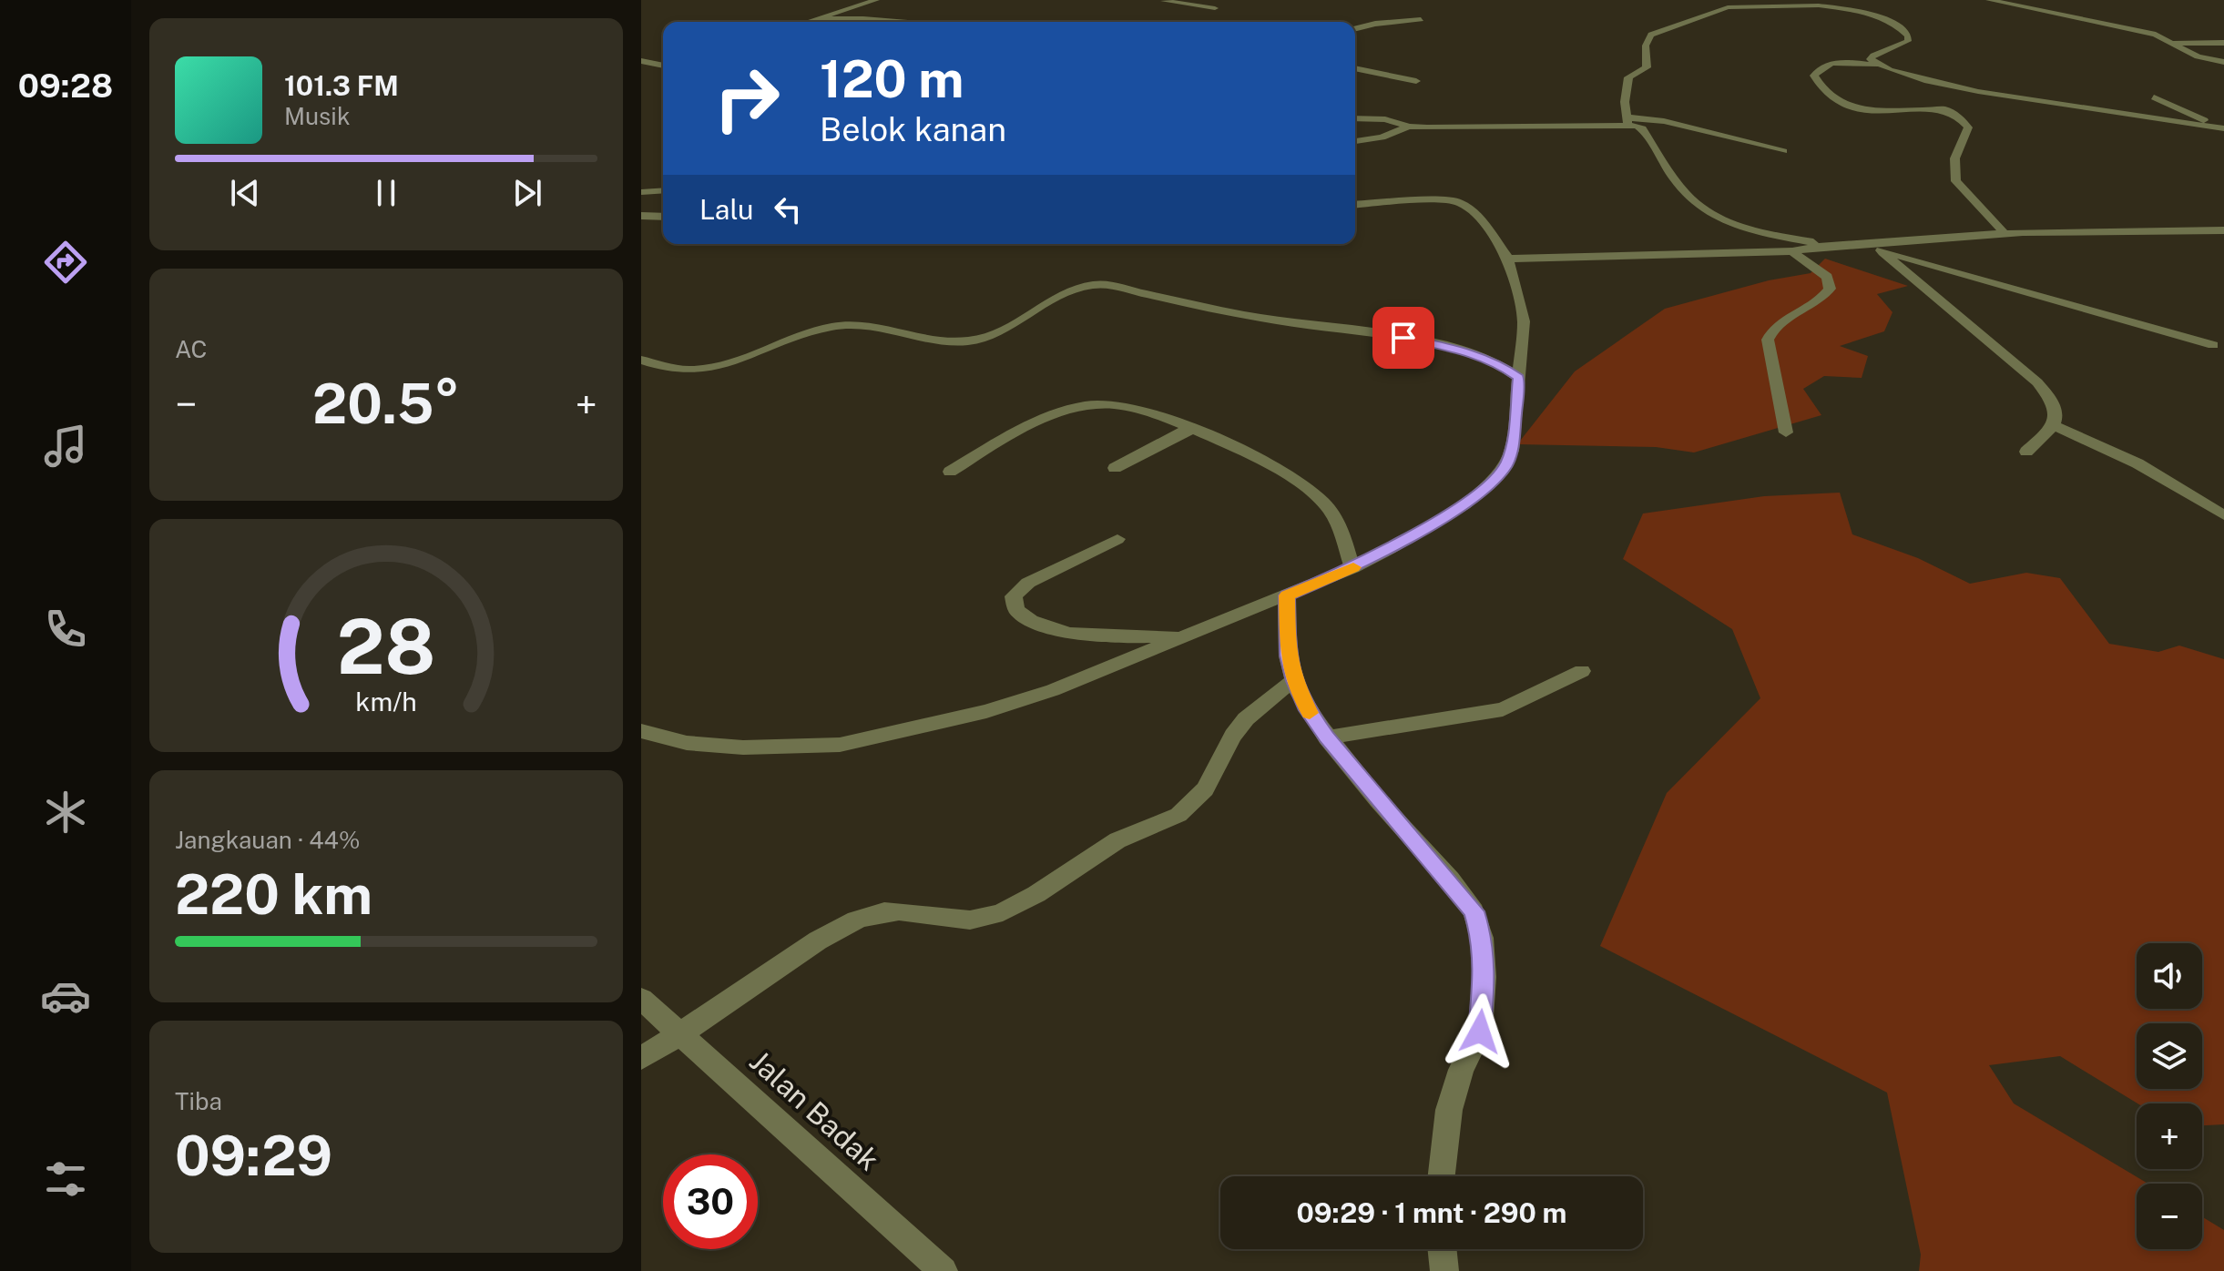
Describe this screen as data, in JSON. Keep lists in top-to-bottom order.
{
  "streets": {
    "street": ["Jalan Badak"]
  },
  "page": {
    "tabs": "09:28",
    "turn": ["120 m", "Belok kanan"],
    "song": ["101.3 FM", "Musik"],
    "then": "Lalu",
    "tile": [
      "AC",
      ["Jangkauan · 44%", "220 km"],
      ["Tiba", "09:29"]
    ],
    "heat": ["−", "20.5°", "+"],
    "map_buttons": ["+", "−"],
    "limit": "30",
    "trip": "09:29 · 1 mnt · 290 m",
    "gauge": ["28", "km/h"]
  }
}
